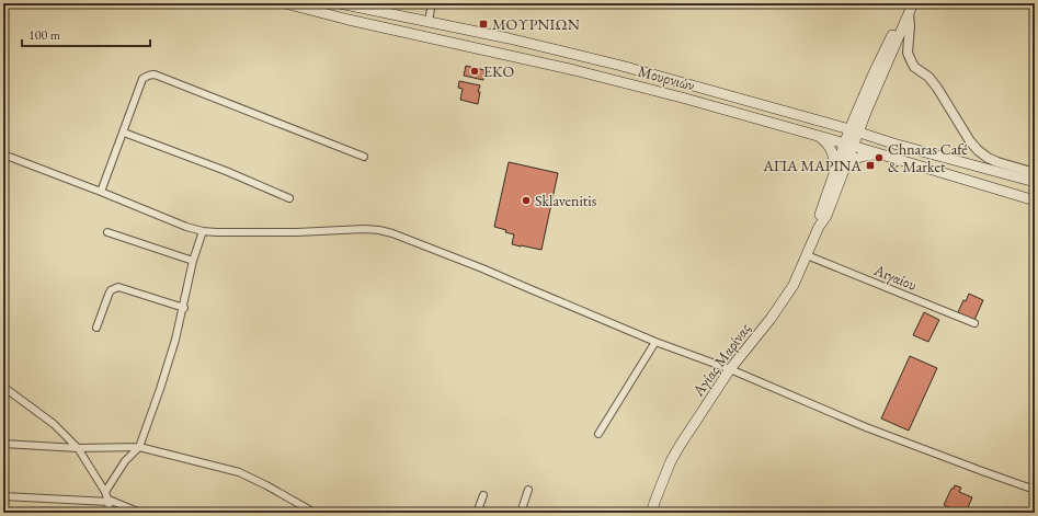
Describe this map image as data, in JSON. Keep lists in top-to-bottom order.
{
  "streets": {
    "main road": ["Μουρνιών", "Αγίας Μαρίνας"],
    "street": ["Αιγαίου"]
  },
  "crossings": [
    ["Μουρνιών", "Αγίας Μαρίνας"],
    ["Αιγαίου", "Αγίας Μαρίνας"]
  ],
  "places": {
    "transit": ["ΜΟΥΡΝΙΩΝ", "ΑΓΙΑ ΜΑΡΙΝΑ"],
    "other": ["EKO", "Chnaras Café & Market", "Sklavenitis"]
  },
  "scale_bar": "100 m"
}
